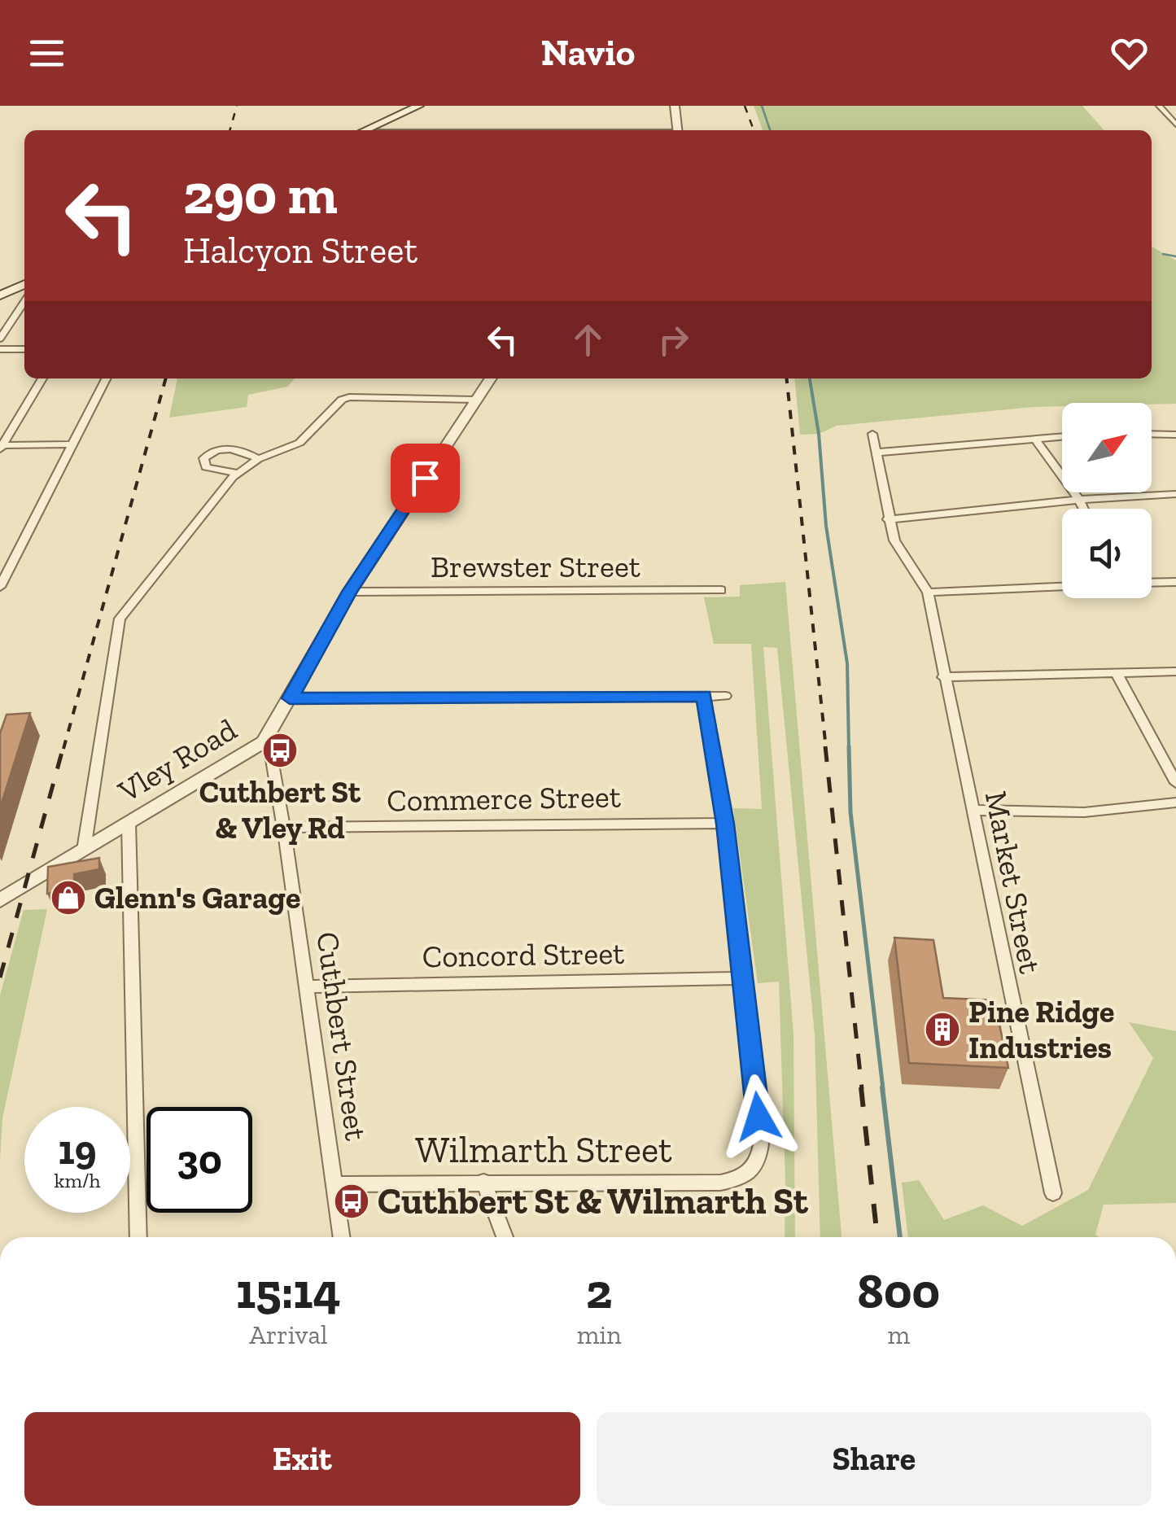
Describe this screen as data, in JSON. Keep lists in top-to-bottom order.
{
  "streets": {
    "street": [
      "Brewster Street",
      "Vley Road",
      "Commerce Street",
      "Market Street",
      "Concord Street",
      "Cuthbert Street",
      "Wilmarth Street"
    ]
  },
  "crossings": [
    ["Brewster Street", "Vley Road"],
    ["Vley Road", "Cuthbert Street"],
    ["Commerce Street", "Cuthbert Street"],
    ["Concord Street", "Cuthbert Street"],
    ["Concord Street", "Wilmarth Street"],
    ["Cuthbert Street", "Wilmarth Street"]
  ],
  "places": {
    "bus stop": ["Cuthbert St & Vley Rd", "Cuthbert St & Wilmarth St"],
    "shop": ["Glenn's Garage"],
    "building": ["Pine Ridge Industries"]
  },
  "north": "top right",
  "page": {
    "header": "Navio",
    "turn": ["290 m", "Halcyon Street"],
    "speed": "19 km/h",
    "limit": "30",
    "eta": [
      "15:14",
      "Arrival",
      "2",
      "min",
      "800",
      "m"
    ],
    "buttons": ["Exit", "Share"]
  }
}
